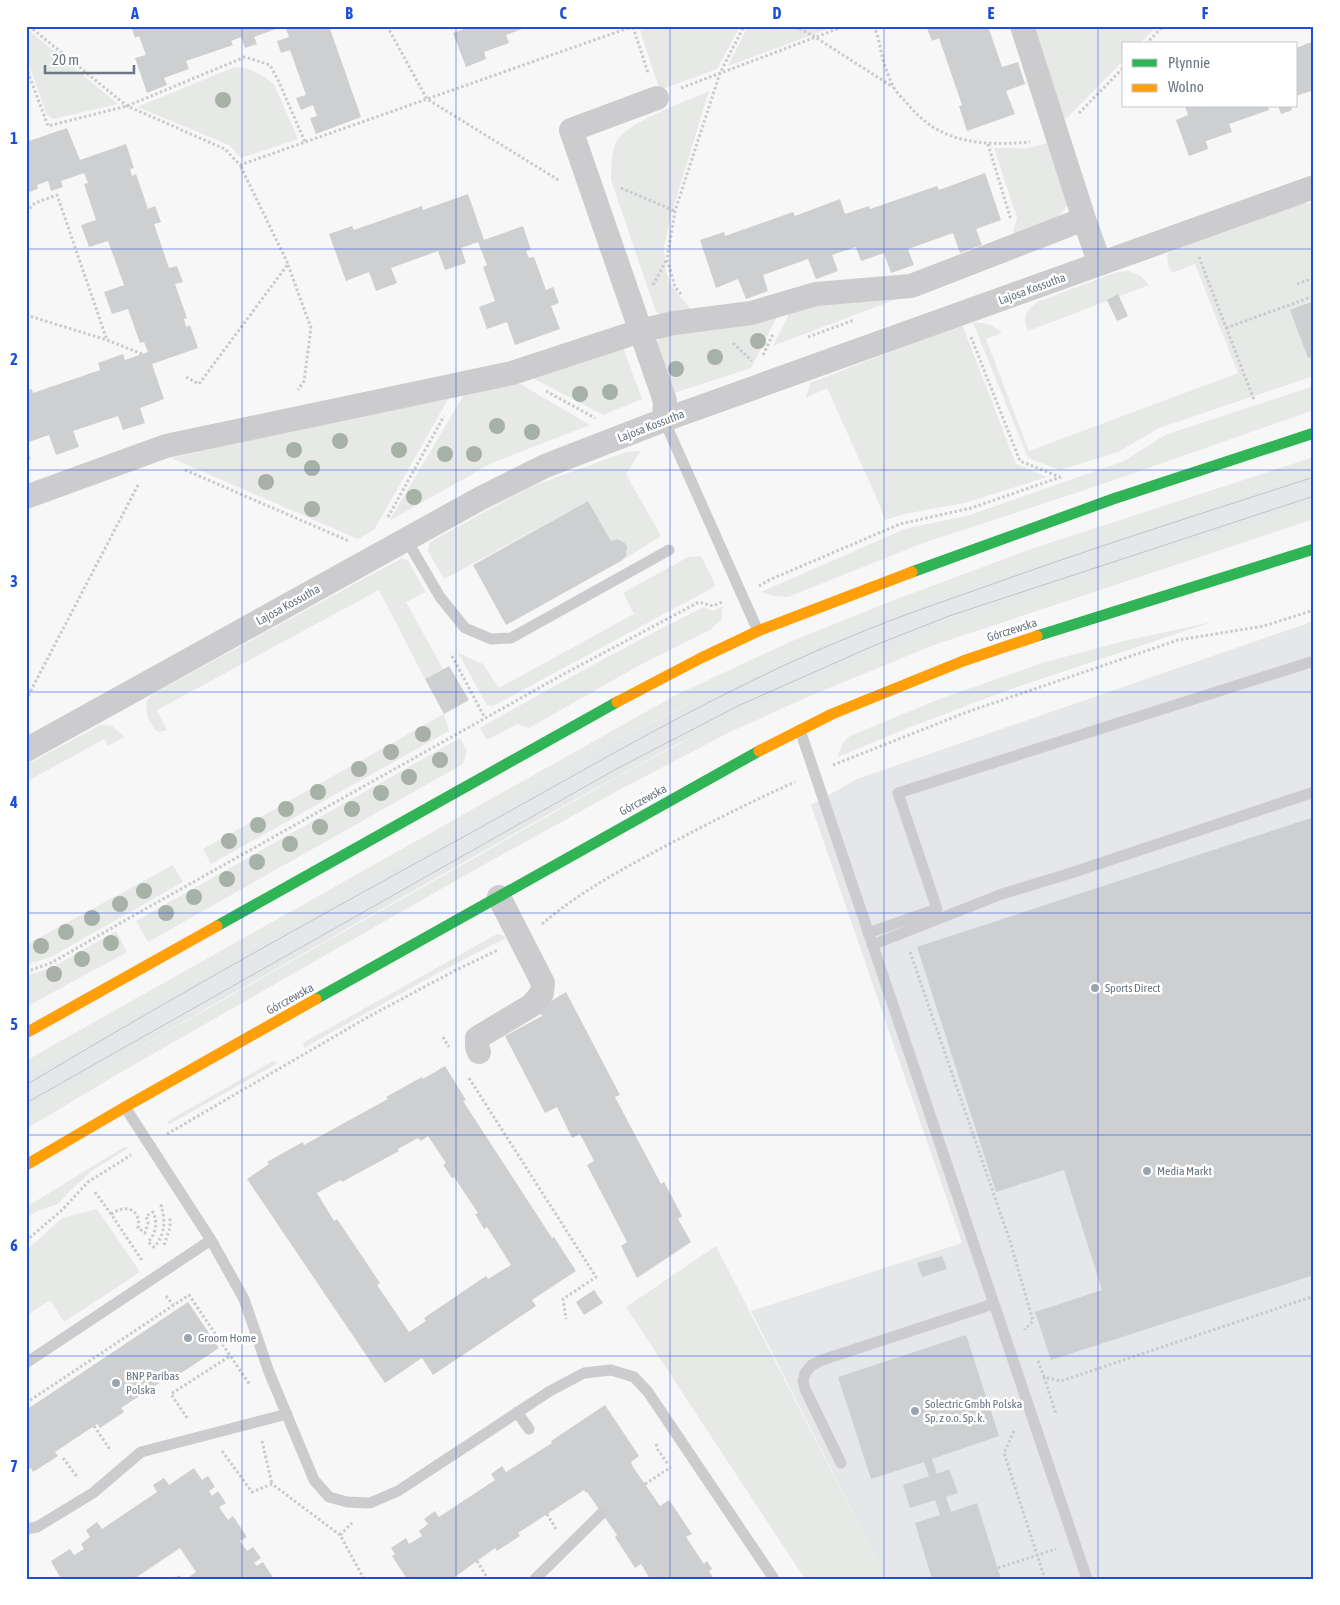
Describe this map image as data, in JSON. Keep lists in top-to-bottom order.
{
  "streets": {
    "main road": ["Górczewska"],
    "street": ["Lajosa Kossutha"]
  },
  "places": [
    "Sports Direct",
    "Media Markt",
    "Groom Home",
    "BNP Paribas Polska",
    "Solectric Gmbh Polska Sp. z o.o. Sp. k."
  ],
  "legend": ["Płynnie", "Wolno"],
  "scale_bar": "20 m",
  "grid": {
    "columns": [
      "A",
      "B",
      "C",
      "D",
      "E",
      "F"
    ],
    "rows": [
      "1",
      "2",
      "3",
      "4",
      "5",
      "6",
      "7"
    ]
  }
}
